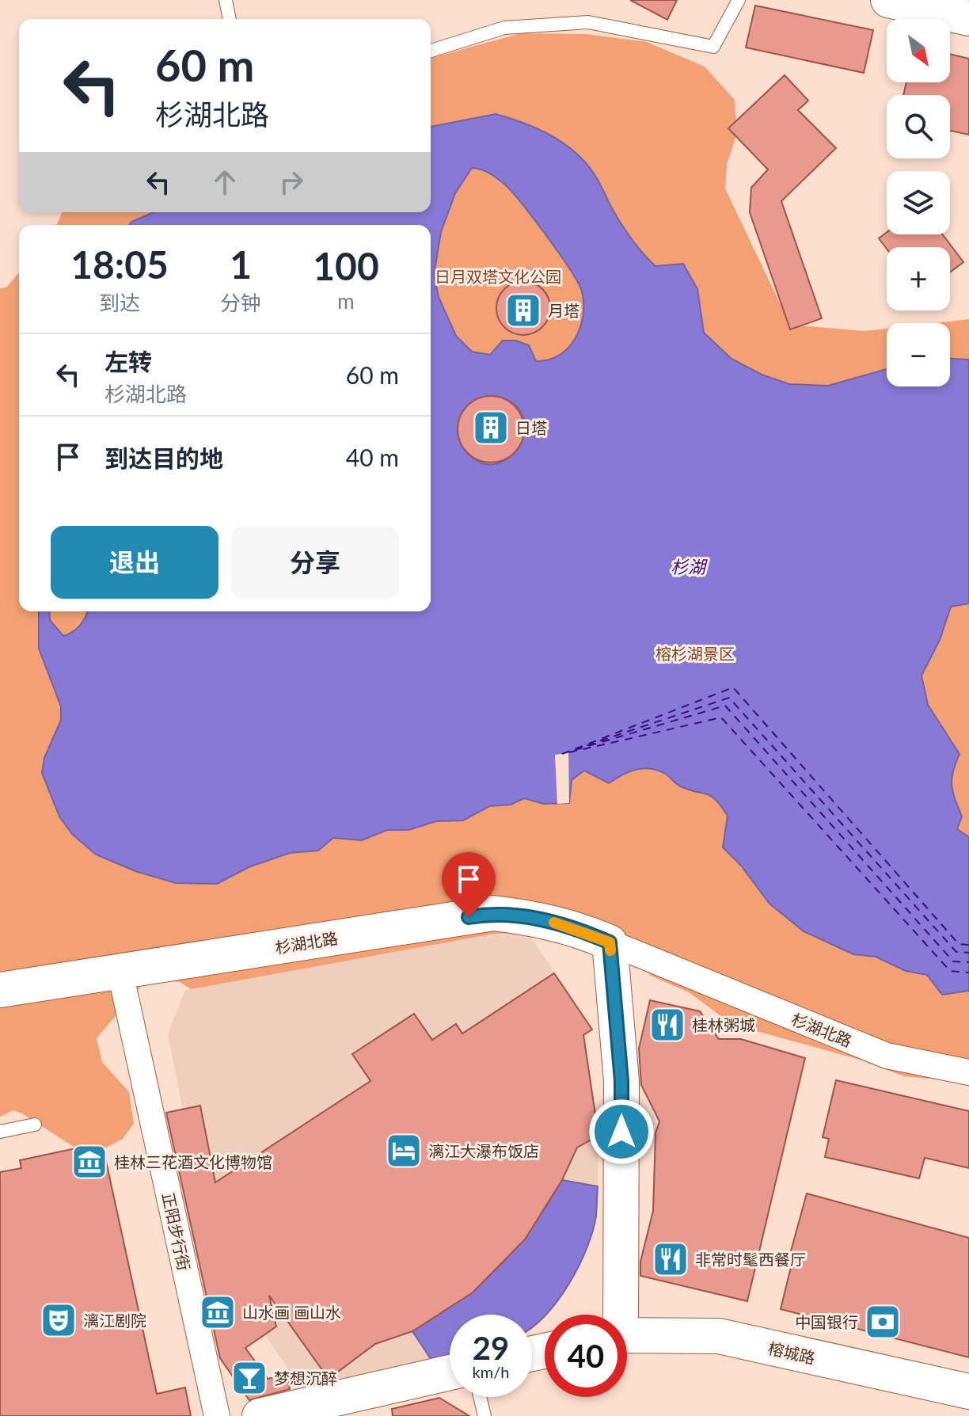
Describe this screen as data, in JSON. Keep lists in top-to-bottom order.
{
  "streets": {
    "street": ["杉湖北路", "正阳步行街", "榕城路"]
  },
  "crossings": [
    ["杉湖北路", "正阳步行街"]
  ],
  "water": ["杉湖"],
  "parks": ["日月双塔文化公园", "榕杉湖景区"],
  "places": {
    "building": ["月塔", "日塔"],
    "restaurant": ["桂林粥城", "非常时髦西餐厅"],
    "hotel": ["漓江大瀑布饭店"],
    "museum": ["桂林三花酒文化博物馆", "山水画 画山水"],
    "theatre": ["漓江剧院"],
    "bank": ["中国银行"],
    "bar": ["梦想沉醉"]
  },
  "north": "bottom right",
  "page": {
    "map_buttons": ["+", "−"],
    "turn": ["60 m", "杉湖北路"],
    "eta": [
      "18:05",
      "到达",
      "1",
      "分钟",
      "100",
      "m"
    ],
    "list": [
      {
        "name": "左转",
        "note": "杉湖北路",
        "value": "60 m"
      },
      {
        "name": "到达目的地",
        "value": "40 m"
      }
    ],
    "buttons": ["退出", "分享"],
    "speed": "29 km/h",
    "limit": "40"
  }
}
